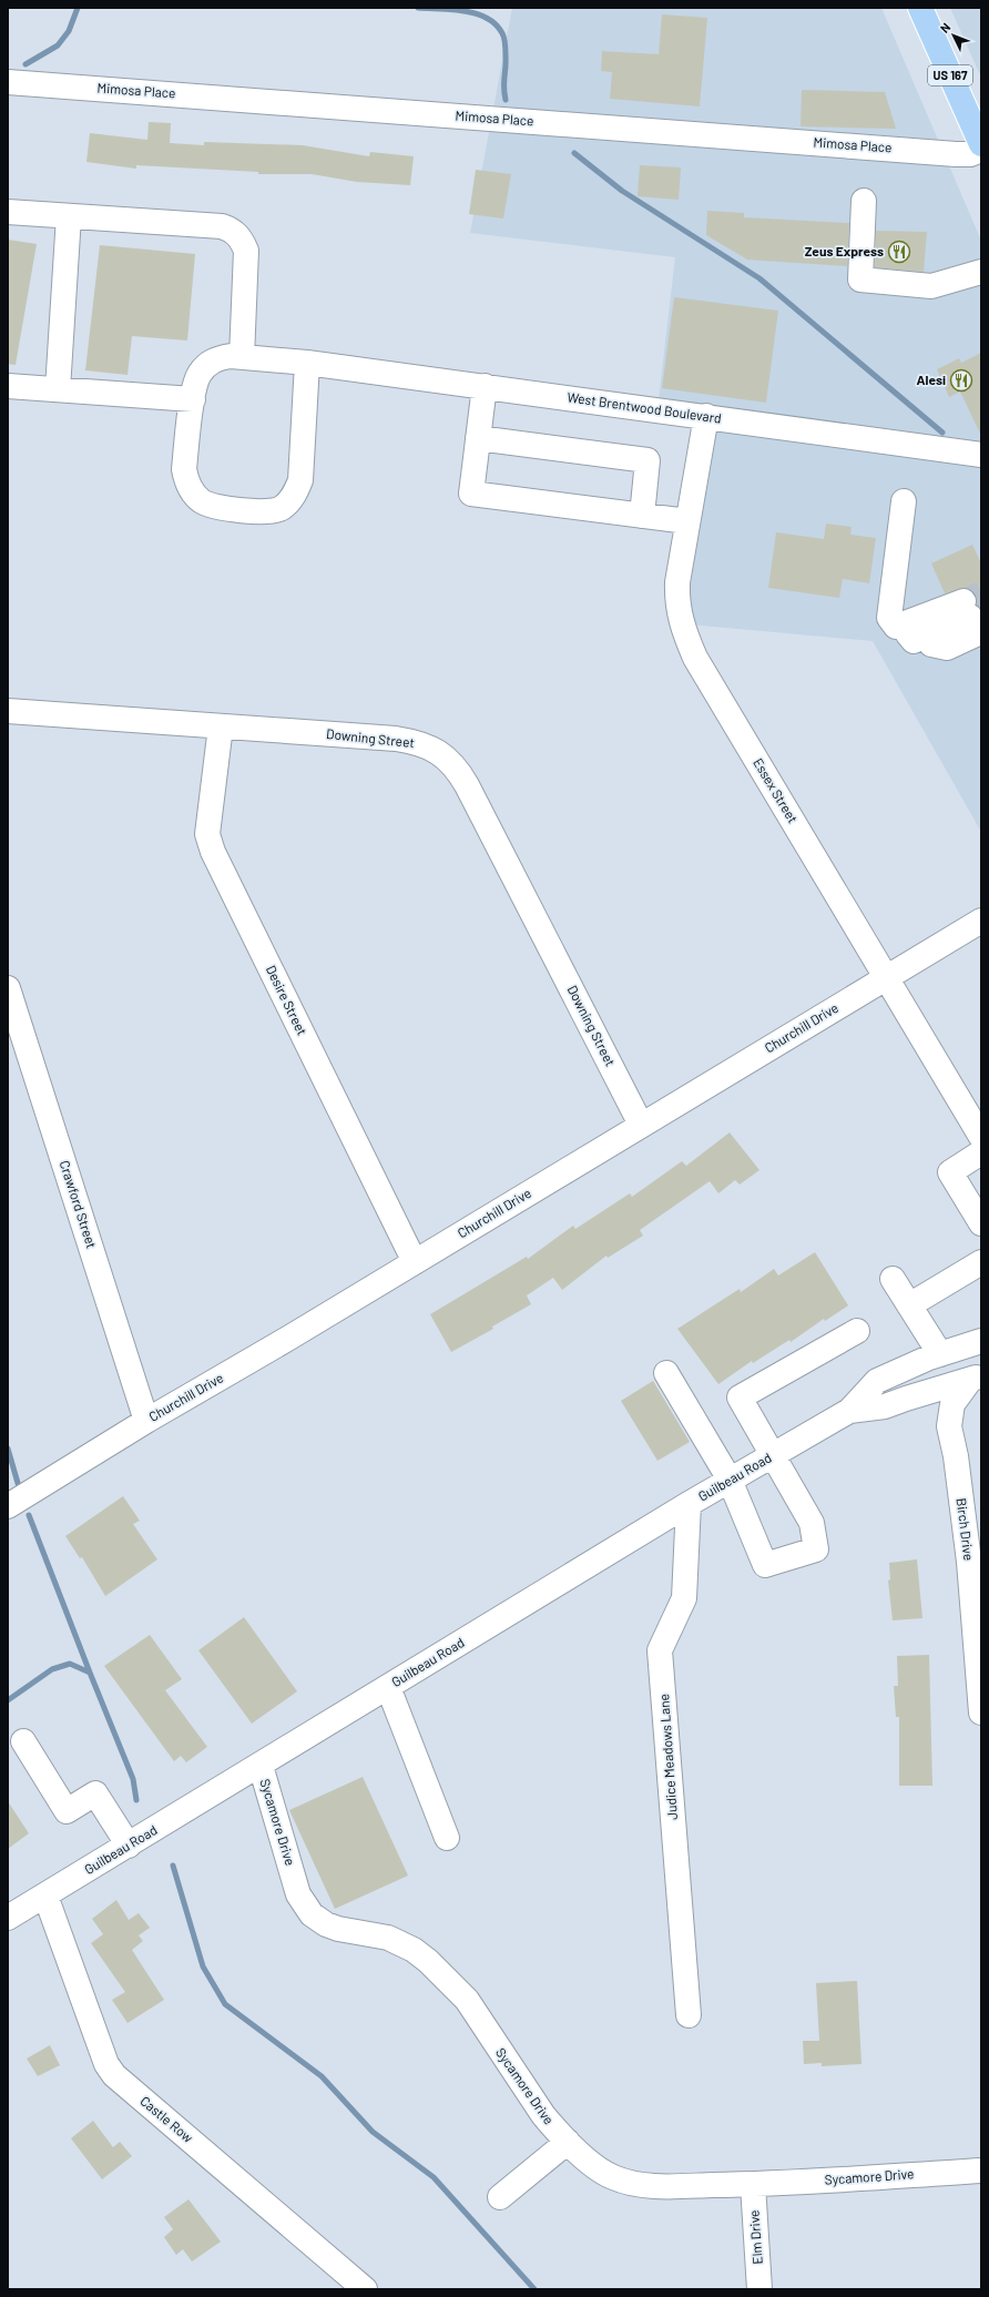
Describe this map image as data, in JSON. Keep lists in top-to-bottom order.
{
  "streets": {
    "main road": ["US 167"],
    "street": [
      "Mimosa Place",
      "West Brentwood Boulevard",
      "Downing Street",
      "Essex Street",
      "Desire Street",
      "Churchill Drive",
      "Crawford Street",
      "Guilbeau Road",
      "Birch Drive",
      "Judice Meadows Lane",
      "Sycamore Drive",
      "Castle Row",
      "Elm Drive"
    ]
  },
  "crossings": [
    ["West Brentwood Boulevard", "Essex Street"],
    ["Downing Street", "Desire Street"],
    ["Downing Street", "Churchill Drive"],
    ["Essex Street", "Churchill Drive"],
    ["Desire Street", "Churchill Drive"],
    ["Churchill Drive", "Crawford Street"],
    ["Guilbeau Road", "Birch Drive"],
    ["Guilbeau Road", "Judice Meadows Lane"],
    ["Guilbeau Road", "Sycamore Drive"],
    ["Guilbeau Road", "Castle Row"],
    ["Sycamore Drive", "Elm Drive"]
  ],
  "places": {
    "restaurant": ["Zeus Express", "Alesi"]
  },
  "north": "top left"
}
